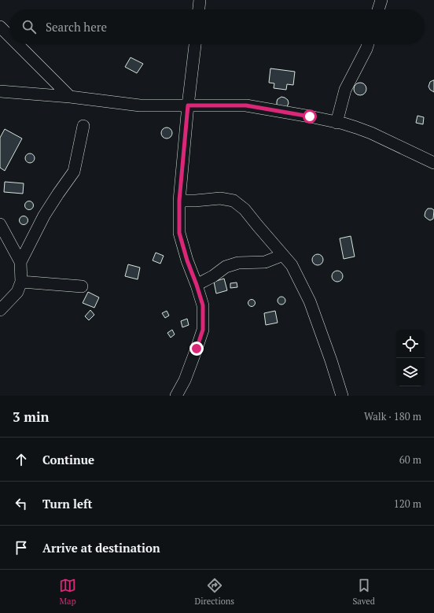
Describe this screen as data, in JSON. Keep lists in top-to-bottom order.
{
  "page": {
    "search": "Search here",
    "heading": ["3 min", "Walk · 180 m"],
    "list": [
      ["Continue", "60 m"],
      ["Turn left", "120 m"],
      "Arrive at destination"
    ],
    "nav": ["Map", "Directions", "Saved"]
  }
}
